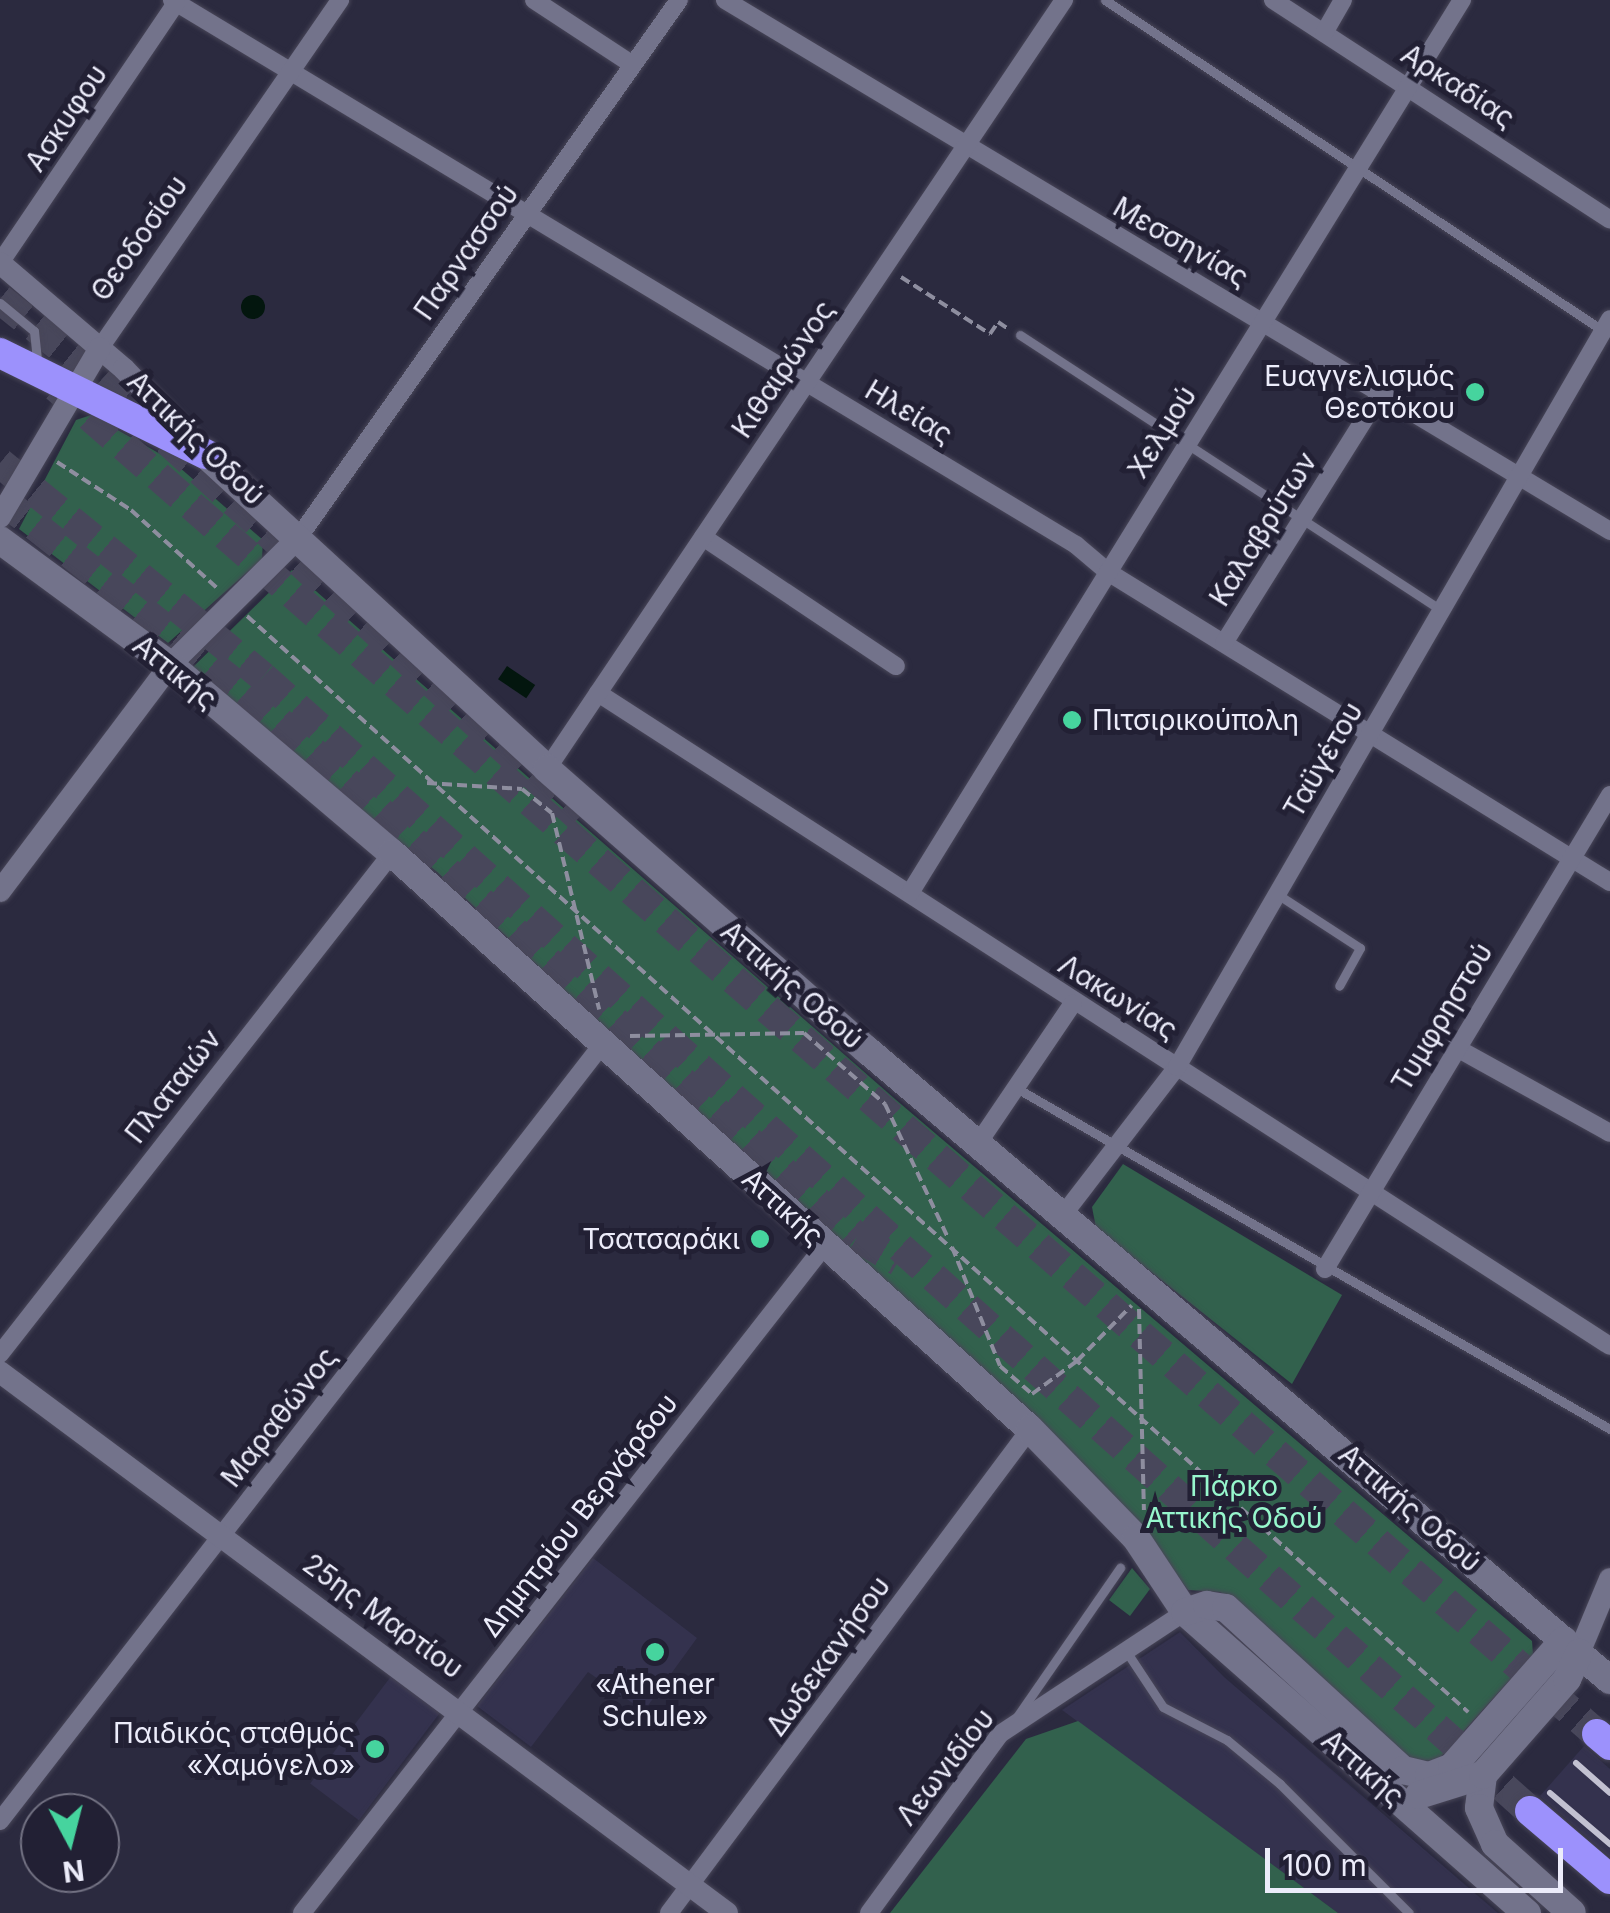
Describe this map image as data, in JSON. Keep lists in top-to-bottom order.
{
  "streets": {
    "main road": ["Αττικής Οδού", "Αττικής"],
    "street": [
      "Αρκαδίας",
      "Ασκυφου",
      "Θεοδοσίου",
      "Μεσσηνίας",
      "Παρνασσού",
      "Κιθαιρώνος",
      "Ηλείας",
      "Χελμού",
      "Καλαβρύτων",
      "Ταϋγέτου",
      "Λακωνίας",
      "Τυμφρηστού",
      "Πλαταιών",
      "Μαραθώνος",
      "Δημητρίου Βερνάρδου",
      "25ης Μαρτίου",
      "Δωδεκανήσου",
      "Λεωνιδίου"
    ]
  },
  "crossings": [
    ["Αρκαδίας", "Χελμού"],
    ["Ασκυφου", "Ηλείας"],
    ["Ασκυφου", "Αττικής Οδού"],
    ["Θεοδοσίου", "Ηλείας"],
    ["Θεοδοσίου", "Αττικής Οδού"],
    ["Μεσσηνίας", "Κιθαιρώνος"],
    ["Μεσσηνίας", "Χελμού"],
    ["Μεσσηνίας", "Καλαβρύτων"],
    ["Μεσσηνίας", "Ταϋγέτου"],
    ["Παρνασσού", "Ηλείας"],
    ["Παρνασσού", "Αττικής Οδού"],
    ["Κιθαιρώνος", "Ηλείας"],
    ["Κιθαιρώνος", "Αττικής Οδού"],
    ["Κιθαιρώνος", "Λακωνίας"],
    ["Ηλείας", "Χελμού"],
    ["Ηλείας", "Καλαβρύτων"],
    ["Ηλείας", "Ταϋγέτου"],
    ["Ηλείας", "Τυμφρηστού"],
    ["Χελμού", "Λακωνίας"],
    ["Αττικής Οδού", "Ταϋγέτου"],
    ["Αττικής", "Πλαταιών"],
    ["Αττικής", "Μαραθώνος"],
    ["Αττικής", "Δημητρίου Βερνάρδου"],
    ["Αττικής", "Δωδεκανήσου"],
    ["Αττικής", "Λεωνιδίου"],
    ["Ταϋγέτου", "Λακωνίας"],
    ["Λακωνίας", "Τυμφρηστού"],
    ["Μαραθώνος", "25ης Μαρτίου"],
    ["Δημητρίου Βερνάρδου", "25ης Μαρτίου"],
    ["25ης Μαρτίου", "Δωδεκανήσου"]
  ],
  "parks": ["Πάρκο Αττικής Οδού"],
  "places": [
    "Ευαγγελισμός Θεοτόκου",
    "Πιτσιρικούπολη",
    "Τσατσαράκι",
    "«Athener Schule»",
    "Παιδικός σταθμός «Χαμόγελο»"
  ],
  "scale_bar": "100 m",
  "north": "bottom"
}
